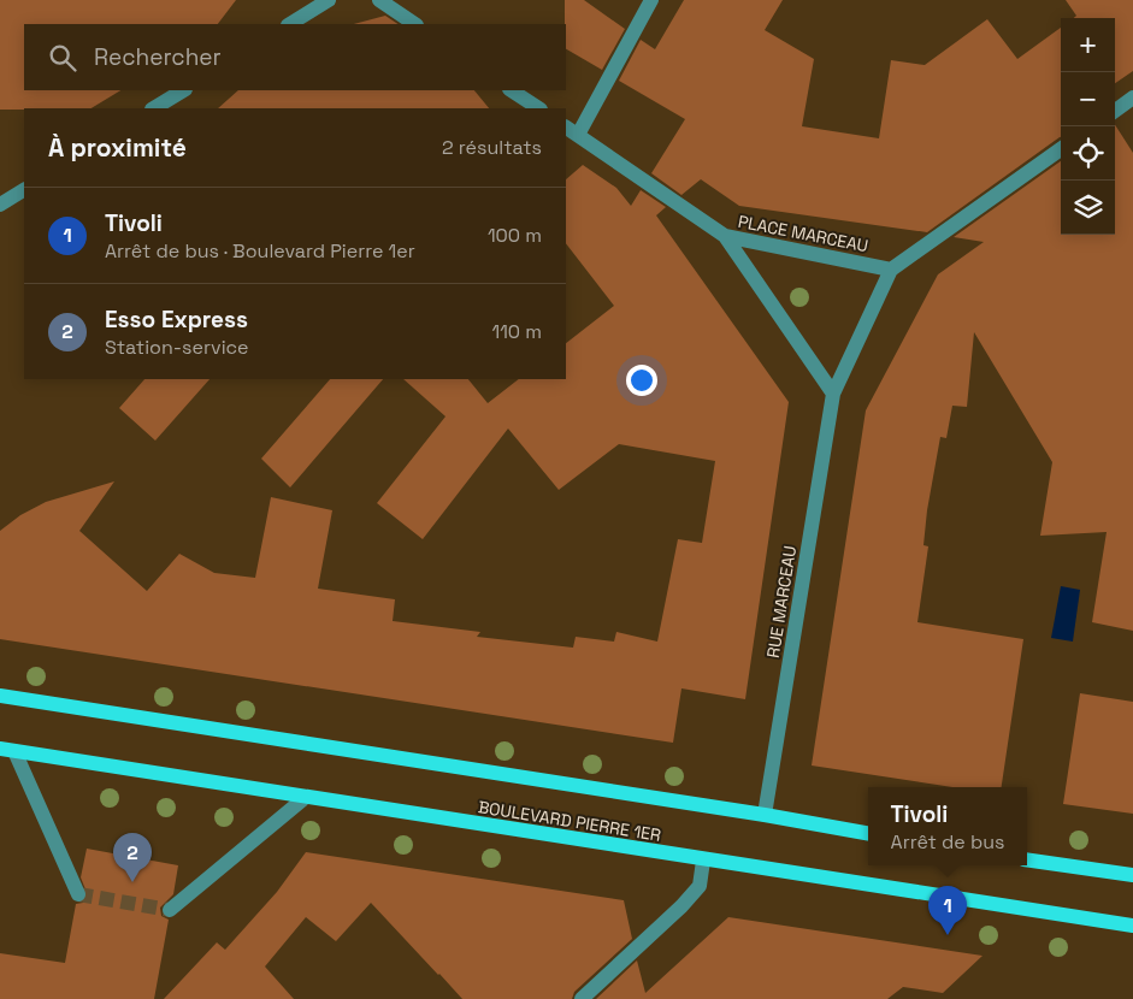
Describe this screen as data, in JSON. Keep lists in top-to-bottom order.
{
  "streets": {
    "main road": ["BOULEVARD PIERRE 1ER"],
    "street": ["PLACE MARCEAU", "RUE MARCEAU"]
  },
  "crossings": [
    ["PLACE MARCEAU", "RUE MARCEAU"]
  ],
  "page": {
    "map_buttons": ["+", "−"],
    "search": "Rechercher",
    "heading": ["À proximité", "2 résultats"],
    "list": [
      {
        "mark": "1",
        "name": "Tivoli",
        "note": "Arrêt de bus · Boulevard Pierre 1er",
        "value": "100 m"
      },
      {
        "mark": "2",
        "name": "Esso Express",
        "note": "Station-service",
        "value": "110 m"
      }
    ],
    "popup": ["Tivoli", "Arrêt de bus"],
    "pins": ["2", "1"]
  }
}
